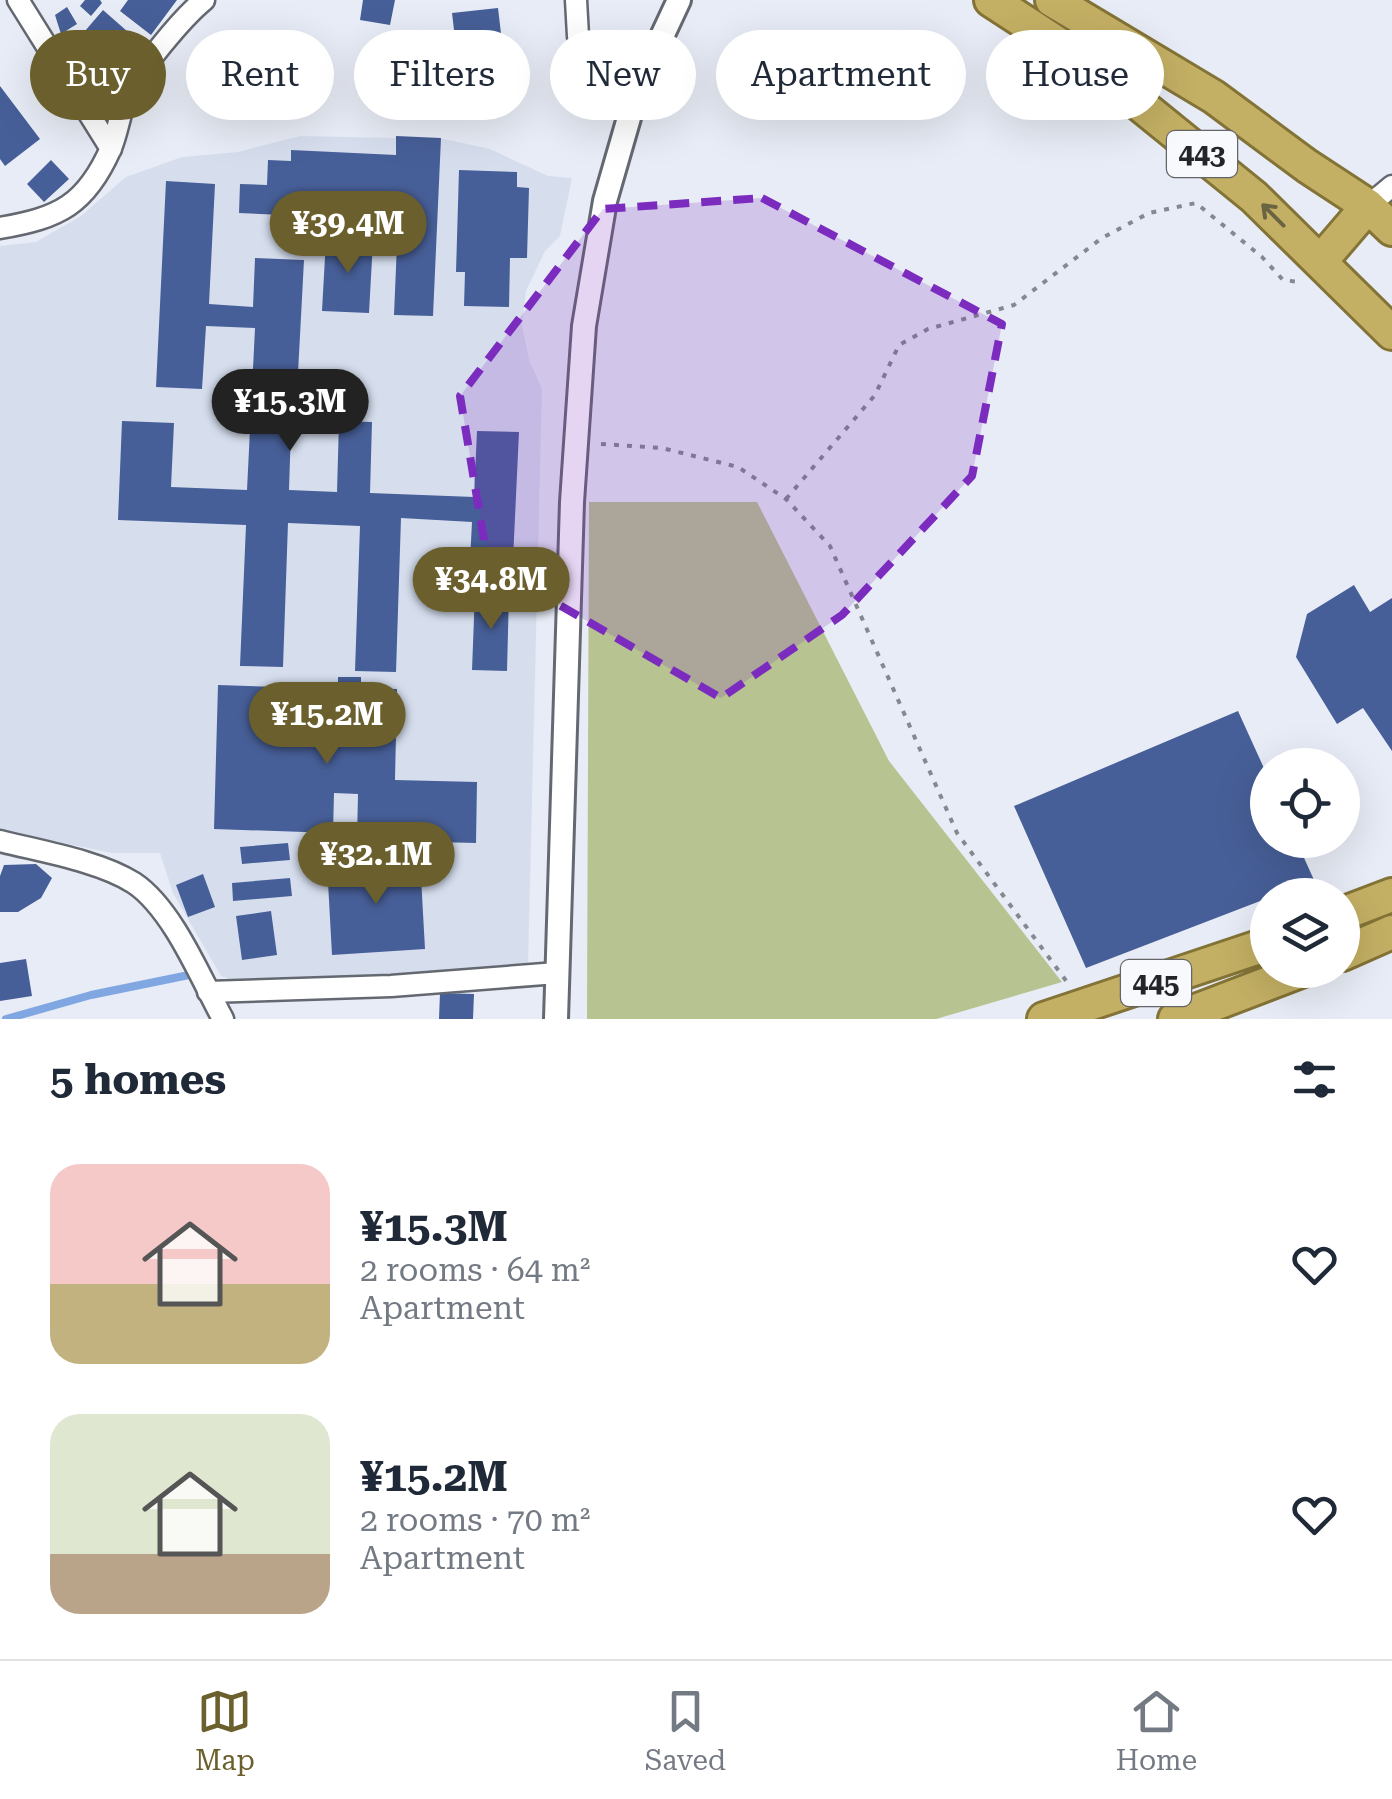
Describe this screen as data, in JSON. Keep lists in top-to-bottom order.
{
  "streets": {
    "highway": ["443", "445"]
  },
  "page": {
    "chip": [
      "Buy",
      "Rent",
      "Filters",
      "New",
      "Apartment",
      "House"
    ],
    "price": [
      "¥39.4M",
      "¥15.3M",
      "¥34.8M",
      "¥15.2M",
      "¥32.1M"
    ],
    "heading": "5 homes",
    "list": [
      {
        "name": "¥15.3M",
        "note": "2 rooms · 64 m² · Apartment"
      },
      {
        "name": "¥15.2M",
        "note": "2 rooms · 70 m² · Apartment"
      }
    ],
    "tabs": ["Map", "Saved", "Home"]
  }
}
